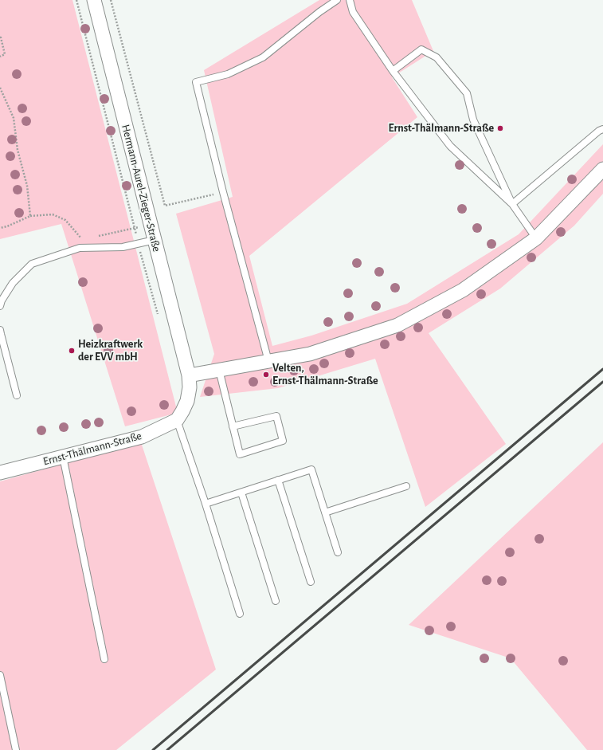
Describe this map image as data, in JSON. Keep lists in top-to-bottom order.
{
  "streets": {
    "street": ["Hermann-Aurel-Zieger-Straße", "Ernst-Thälmann-Straße"]
  },
  "places": ["Ernst-Thälmann-Straße", "Heizkraftwerk der EVV mbH", "Velten, Ernst-Thälmann-Straße"]
}
